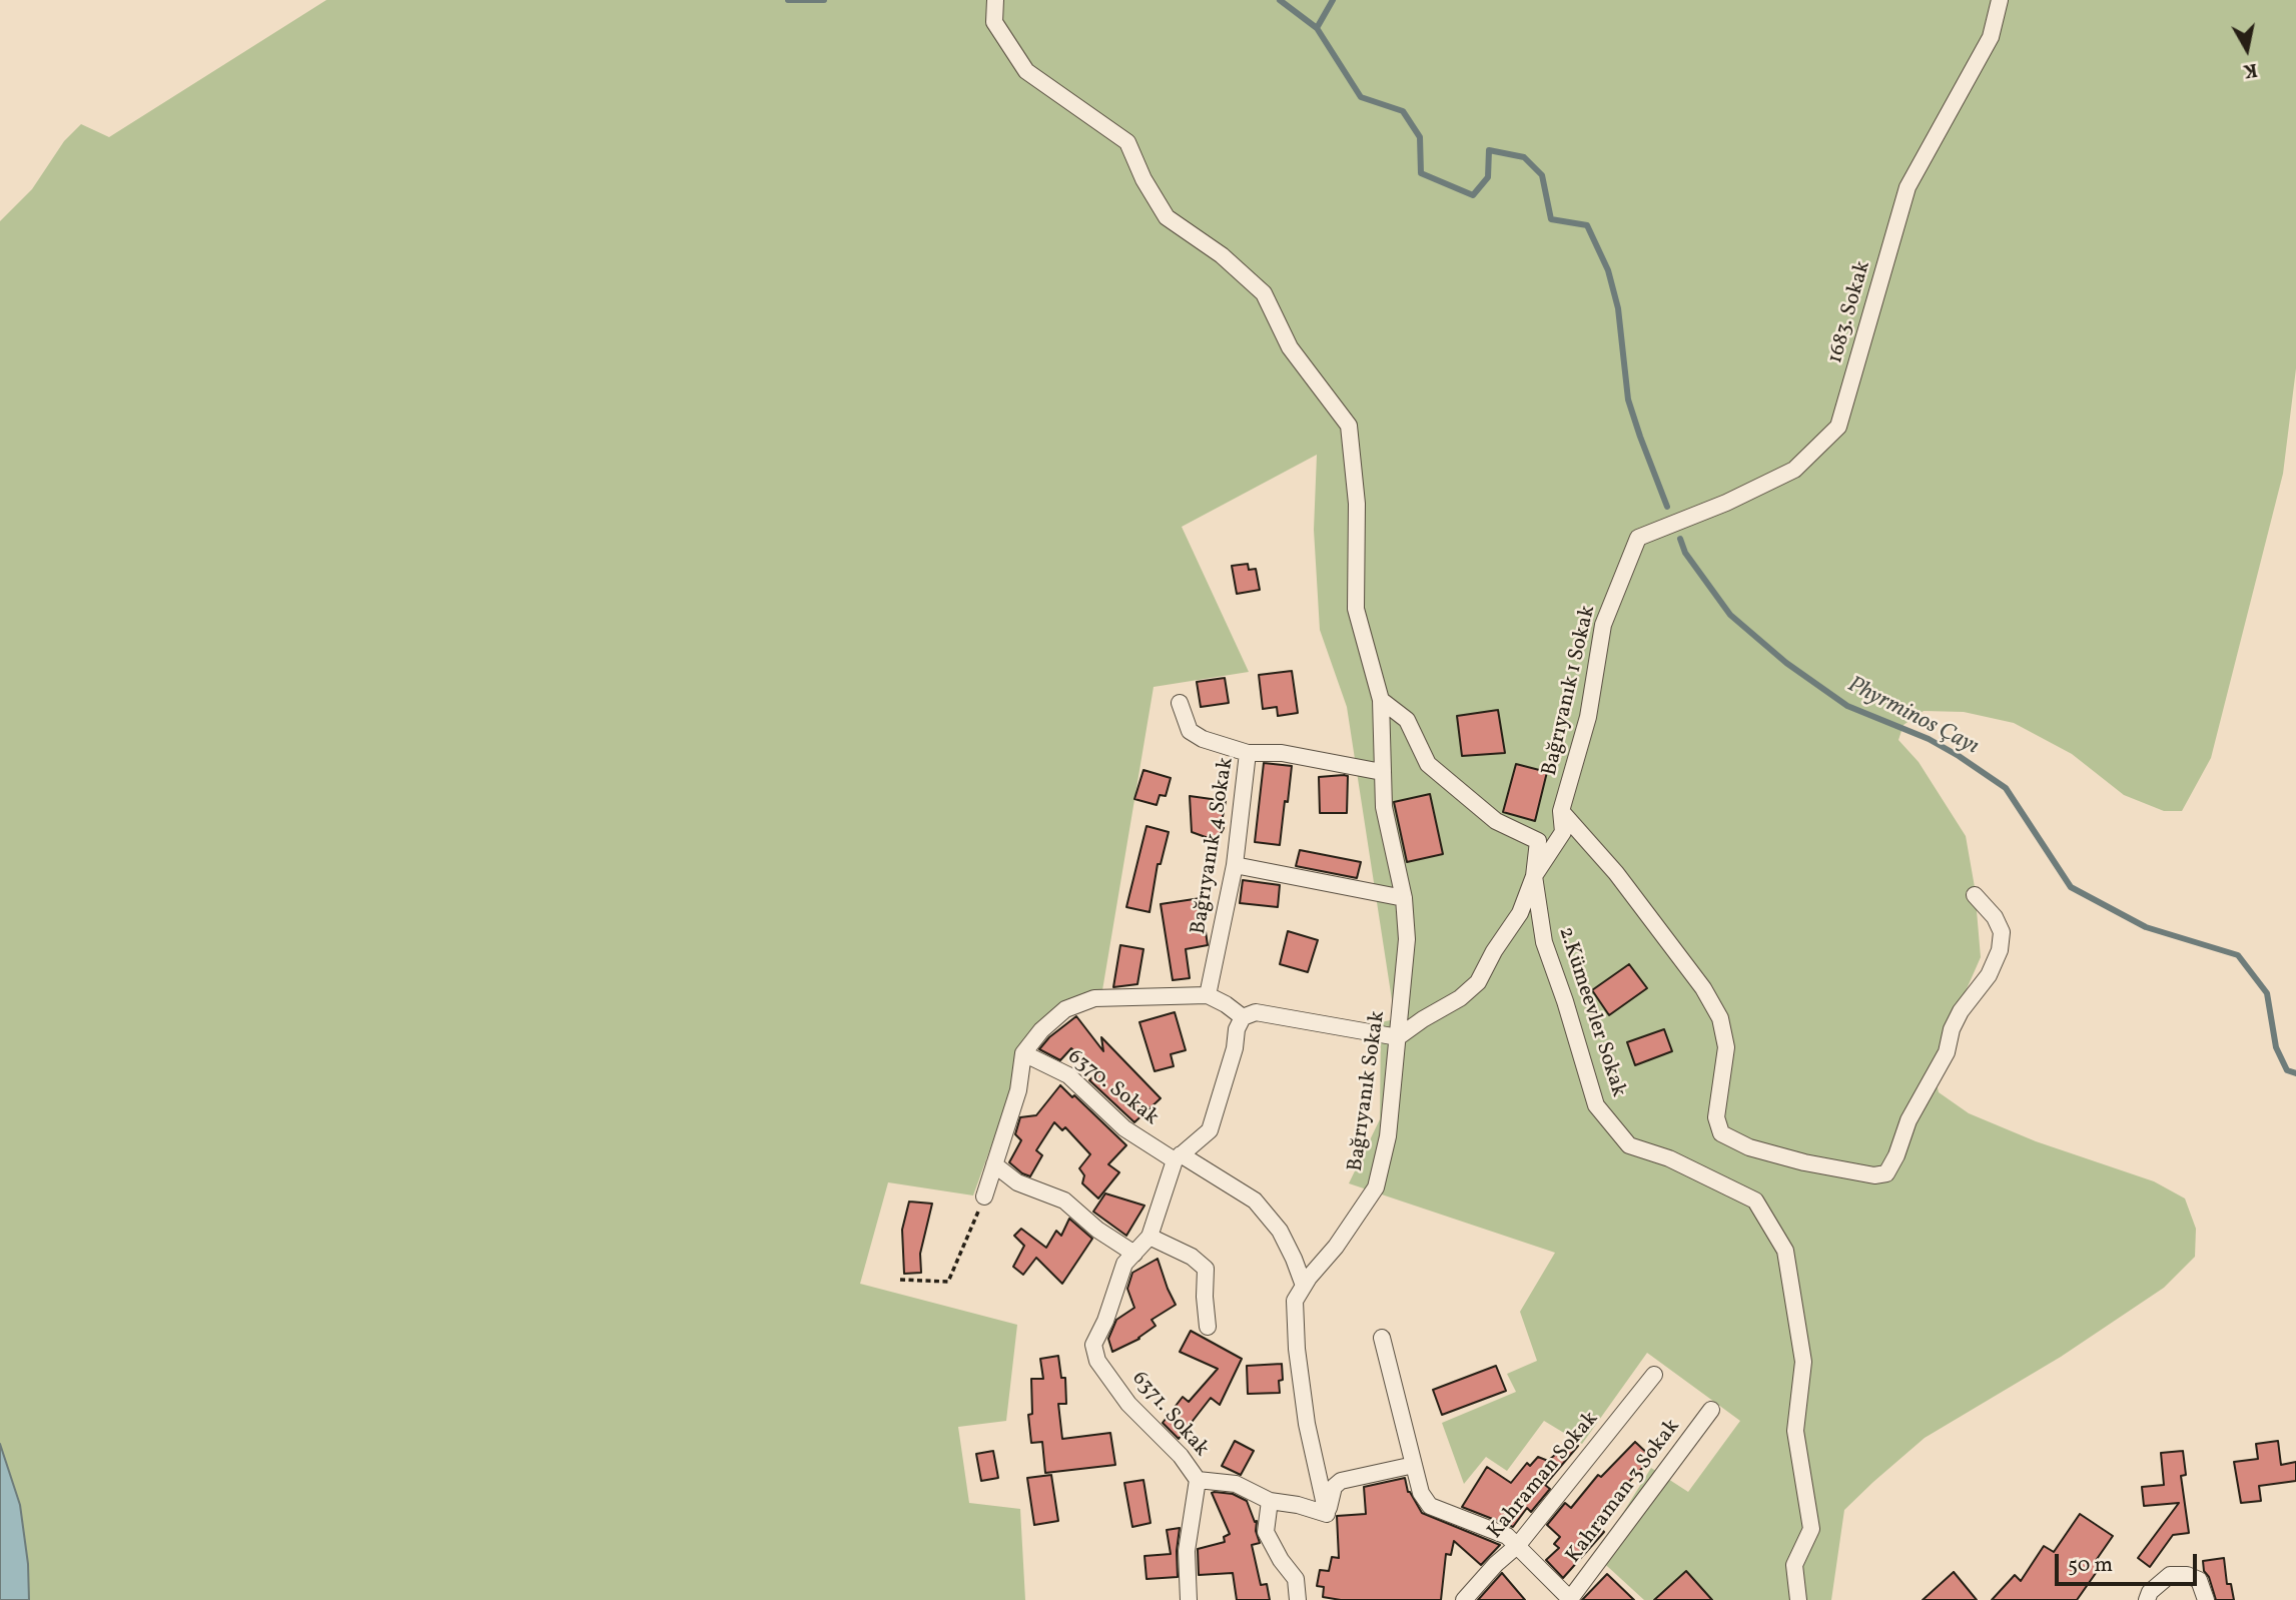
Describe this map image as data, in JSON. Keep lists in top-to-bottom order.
{
  "streets": {
    "street": [
      "1683. Sokak",
      "Bağrıyanık 1 Sokak",
      "Bağrıyanık 4 Sokak",
      "2.Kümeevler Sokak",
      "6370. Sokak",
      "Bağrıyanık Sokak",
      "6371. Sokak",
      "Kahraman Sokak",
      "Kahraman 3 Sokak"
    ]
  },
  "crossings": [
    ["1683. Sokak", "Bağrıyanık 1 Sokak"],
    ["Bağrıyanık 1 Sokak", "2.Kümeevler Sokak"],
    ["Bağrıyanık 1 Sokak", "Bağrıyanık Sokak"],
    ["Bağrıyanık 4 Sokak", "Bağrıyanık Sokak"],
    ["2.Kümeevler Sokak", "Bağrıyanık Sokak"],
    ["6370. Sokak", "Bağrıyanık Sokak"]
  ],
  "water": ["Phyrminos Çayı"],
  "scale_bar": "50 m",
  "north": "bottom"
}
